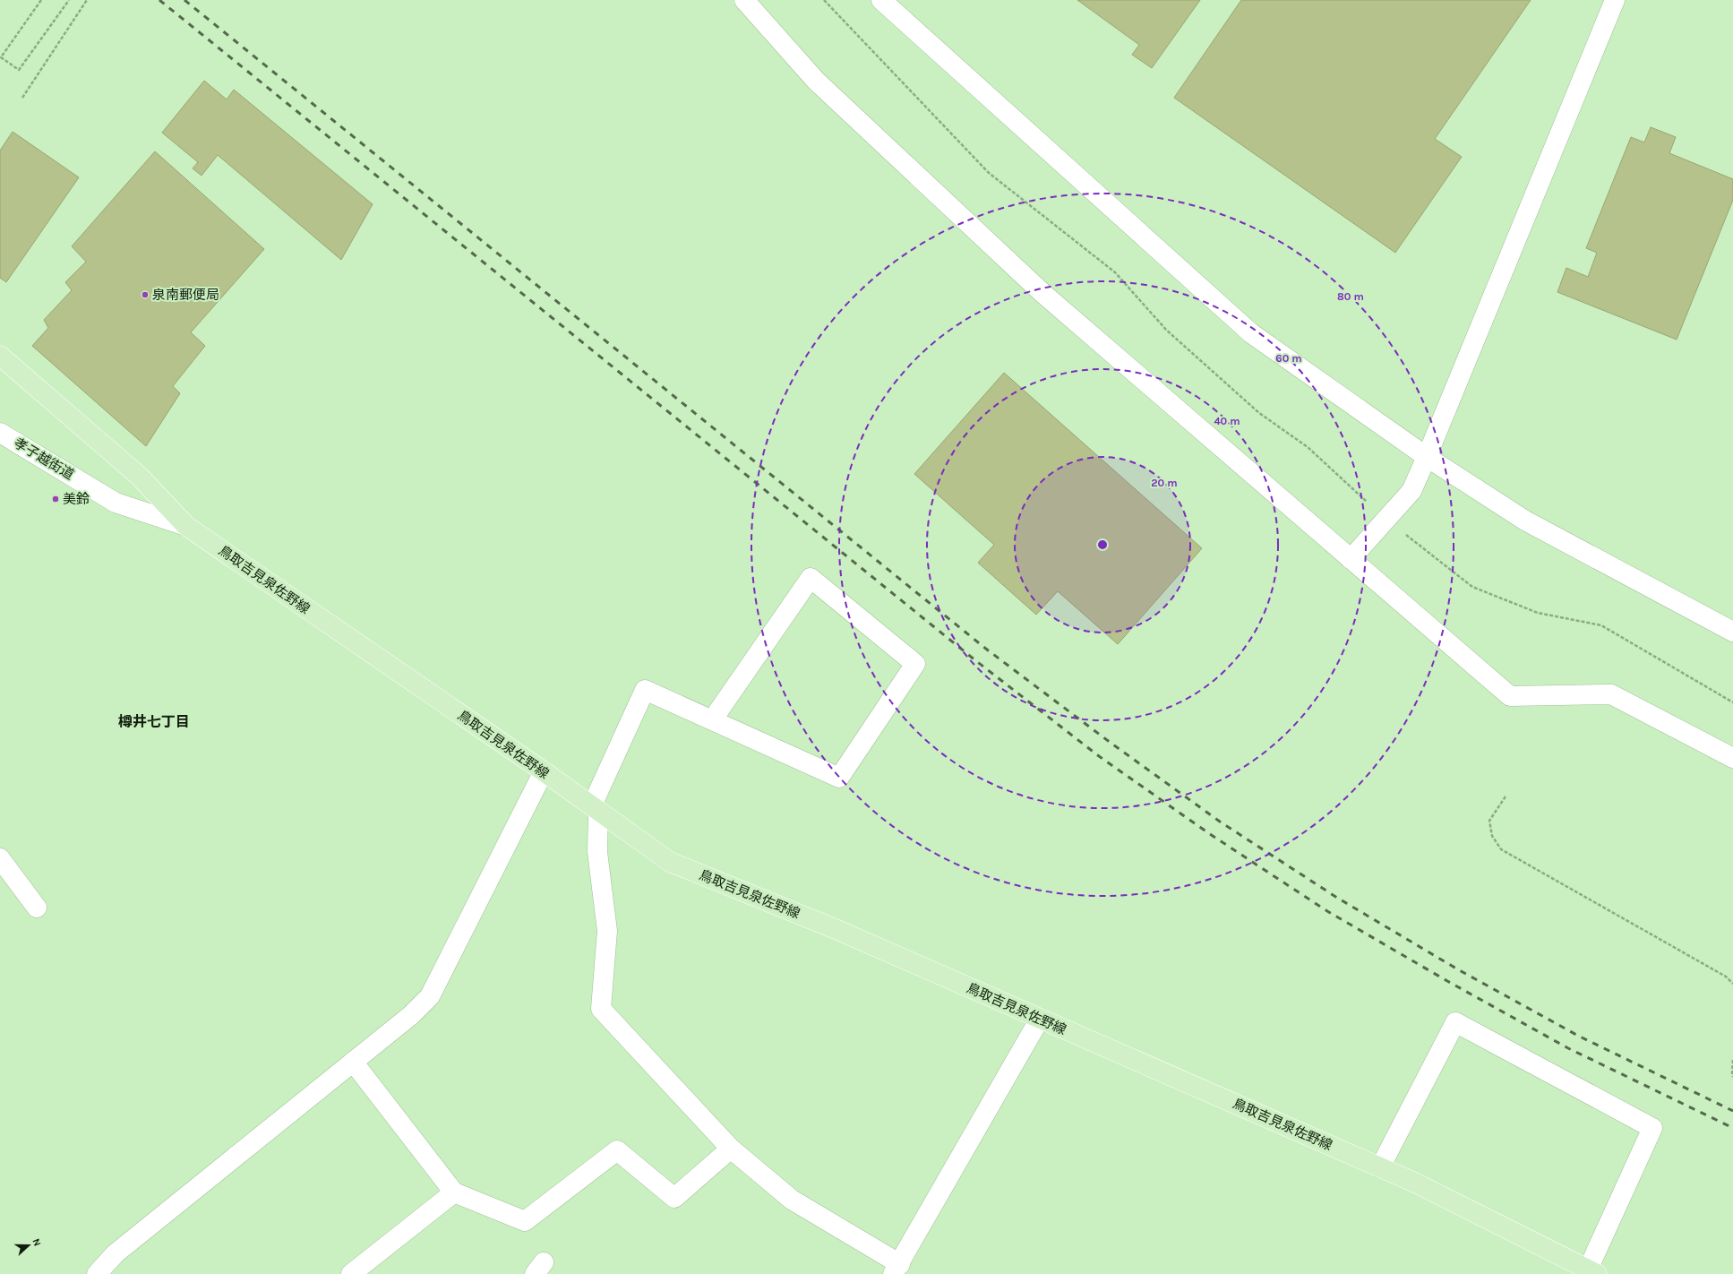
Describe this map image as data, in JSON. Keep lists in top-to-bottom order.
{
  "streets": {
    "main road": ["鳥取吉見泉佐野線"],
    "street": ["孝子越街道"]
  },
  "crossings": [
    ["孝子越街道", "鳥取吉見泉佐野線"]
  ],
  "districts": ["樽井七丁目"],
  "places": ["泉南郵便局", "美鈴"],
  "north": "right",
  "rings": [
    "80 m",
    "60 m",
    "40 m",
    "20 m"
  ]
}
